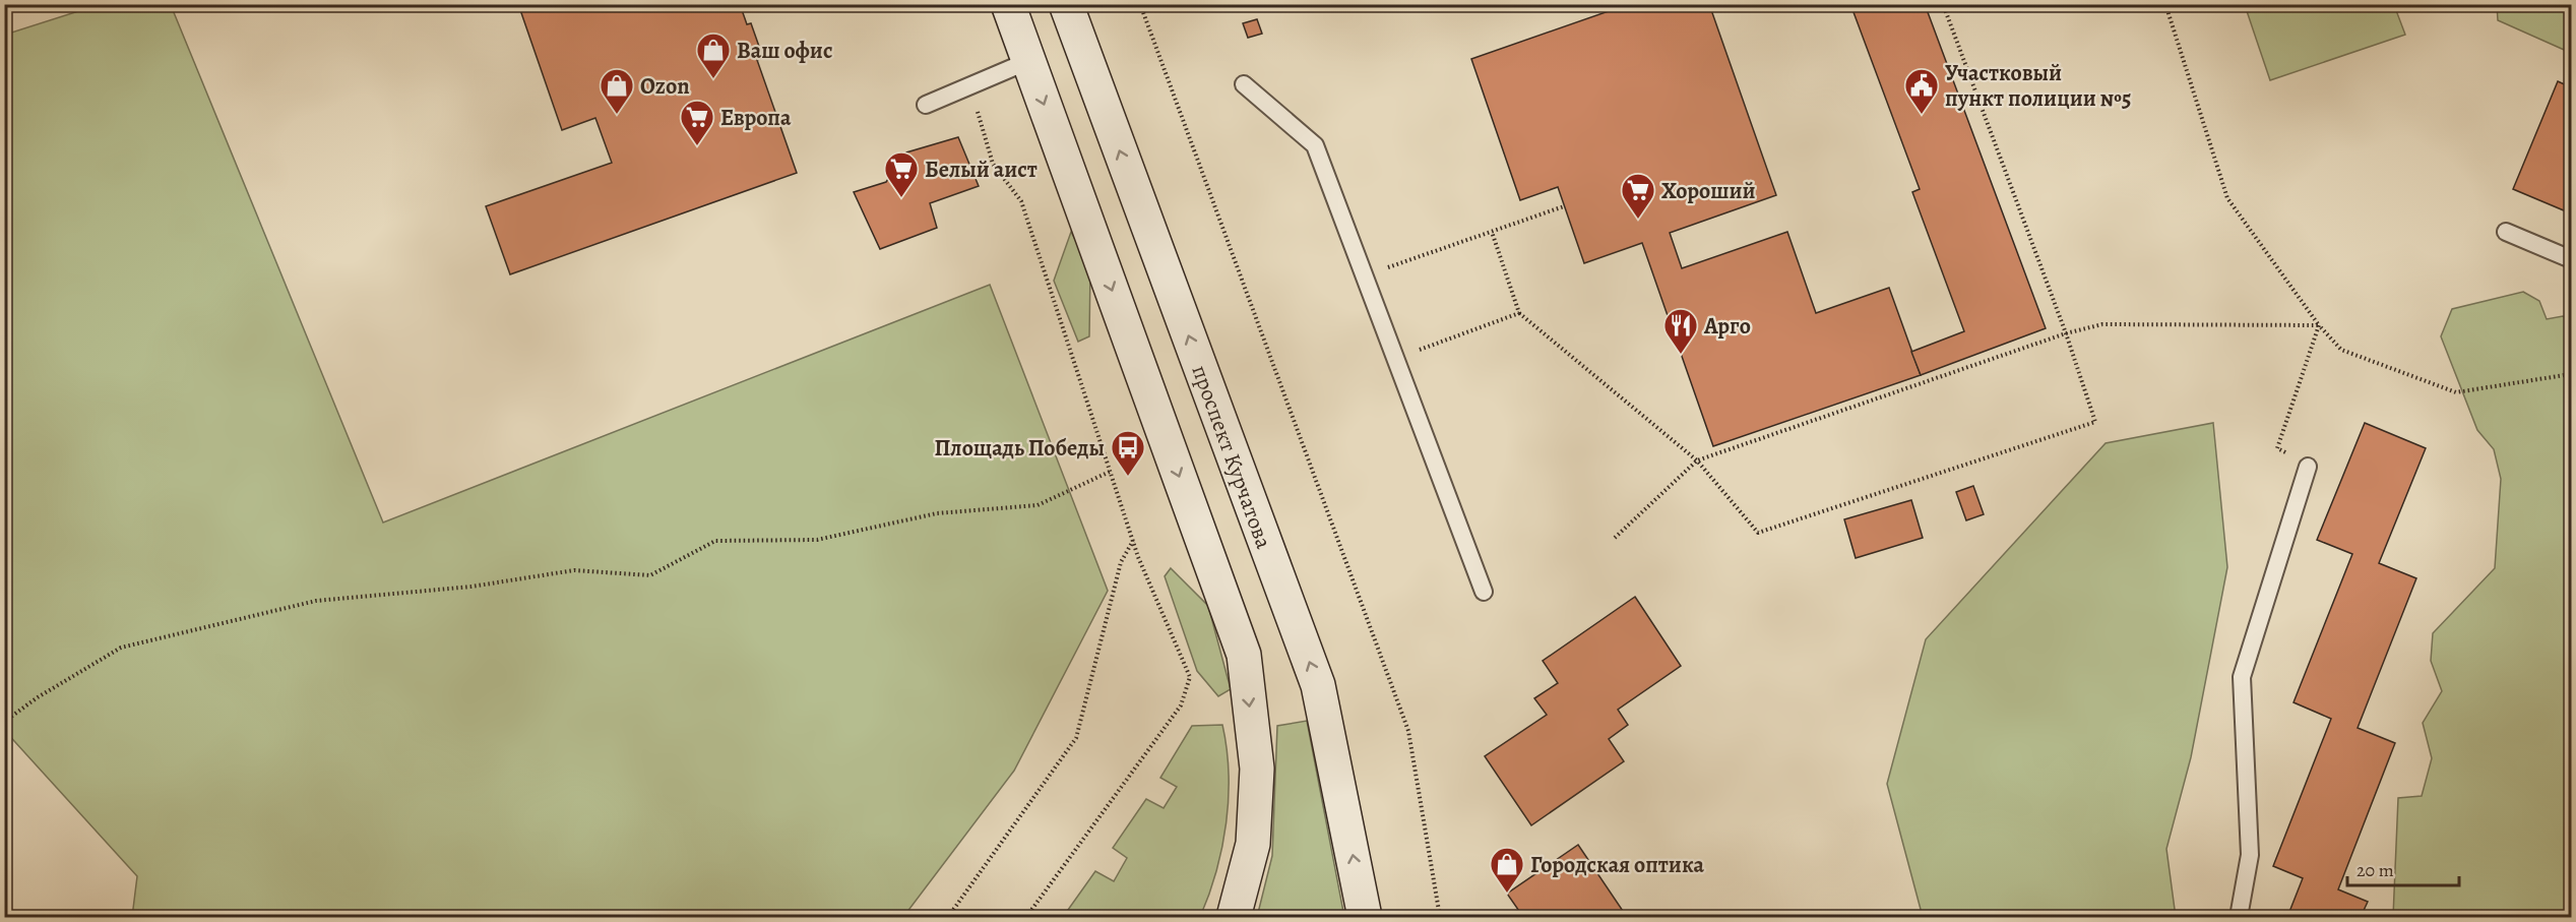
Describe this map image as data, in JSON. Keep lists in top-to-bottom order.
{
  "streets": {
    "main road": ["проспект Курчатова"]
  },
  "places": {
    "shop": ["Ваш офис", "Ozon", "Городская оптика"],
    "public building": ["Участковый пункт полиции №5"],
    "supermarket": ["Европа", "Белый аист", "Хороший"],
    "restaurant": ["Арго"],
    "bus stop": ["Площадь Победы"]
  },
  "scale_bar": "20 m"
}
